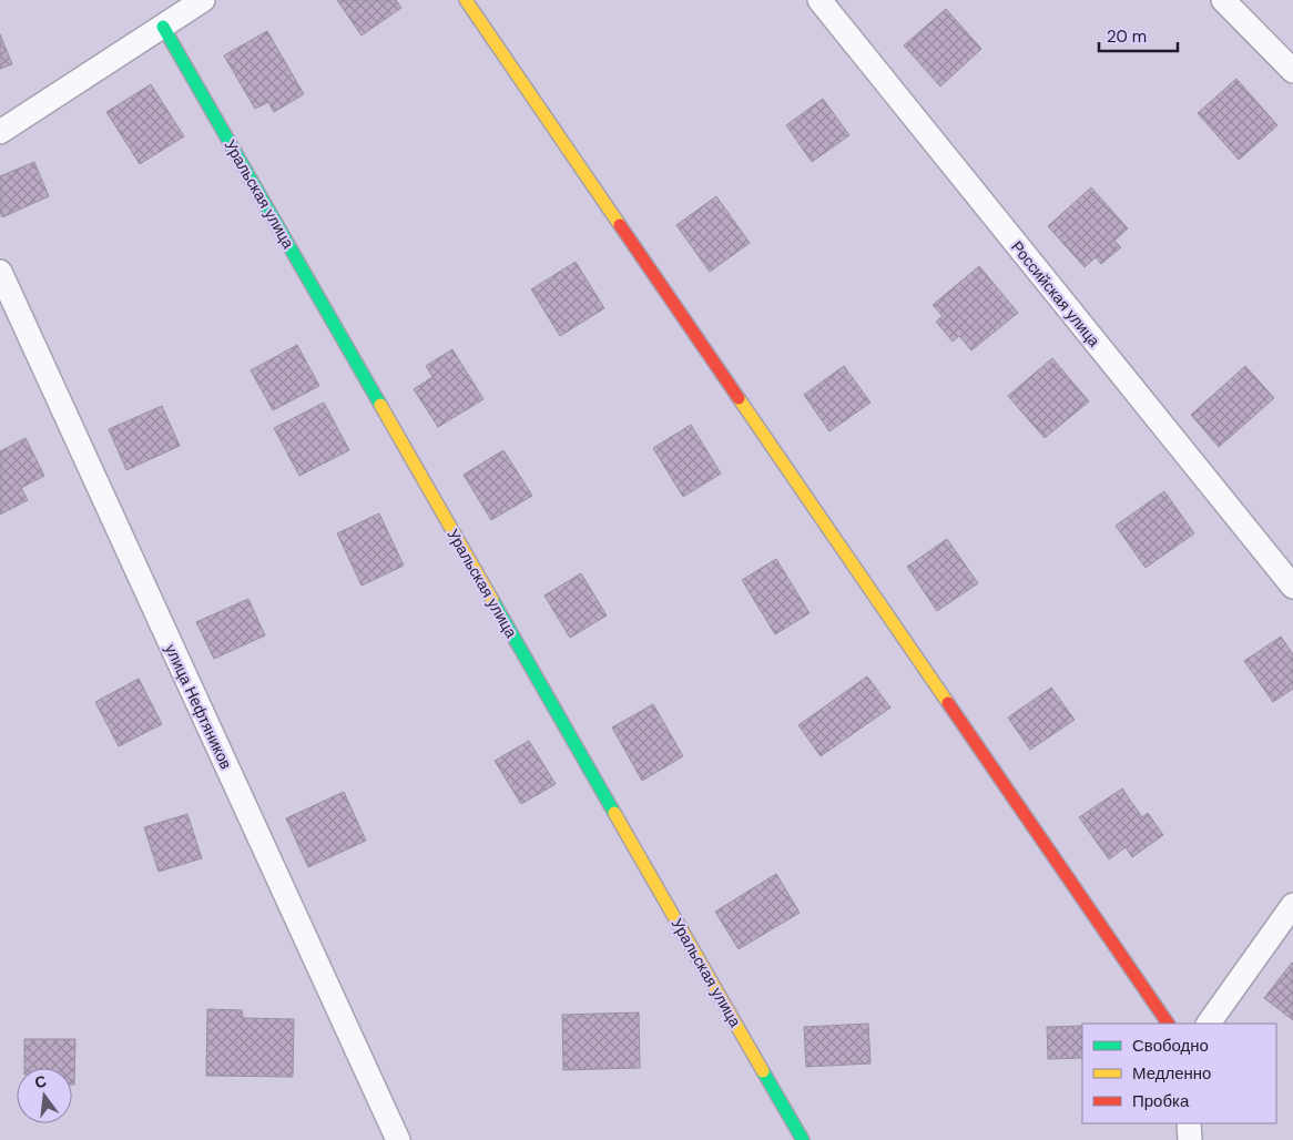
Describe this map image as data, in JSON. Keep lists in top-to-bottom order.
{
  "streets": {
    "street": ["Уральская улица", "Российская улица", "улица Нефтяников"]
  },
  "legend": ["Свободно", "Медленно", "Пробка"],
  "scale_bar": "20 m",
  "north": "top"
}
